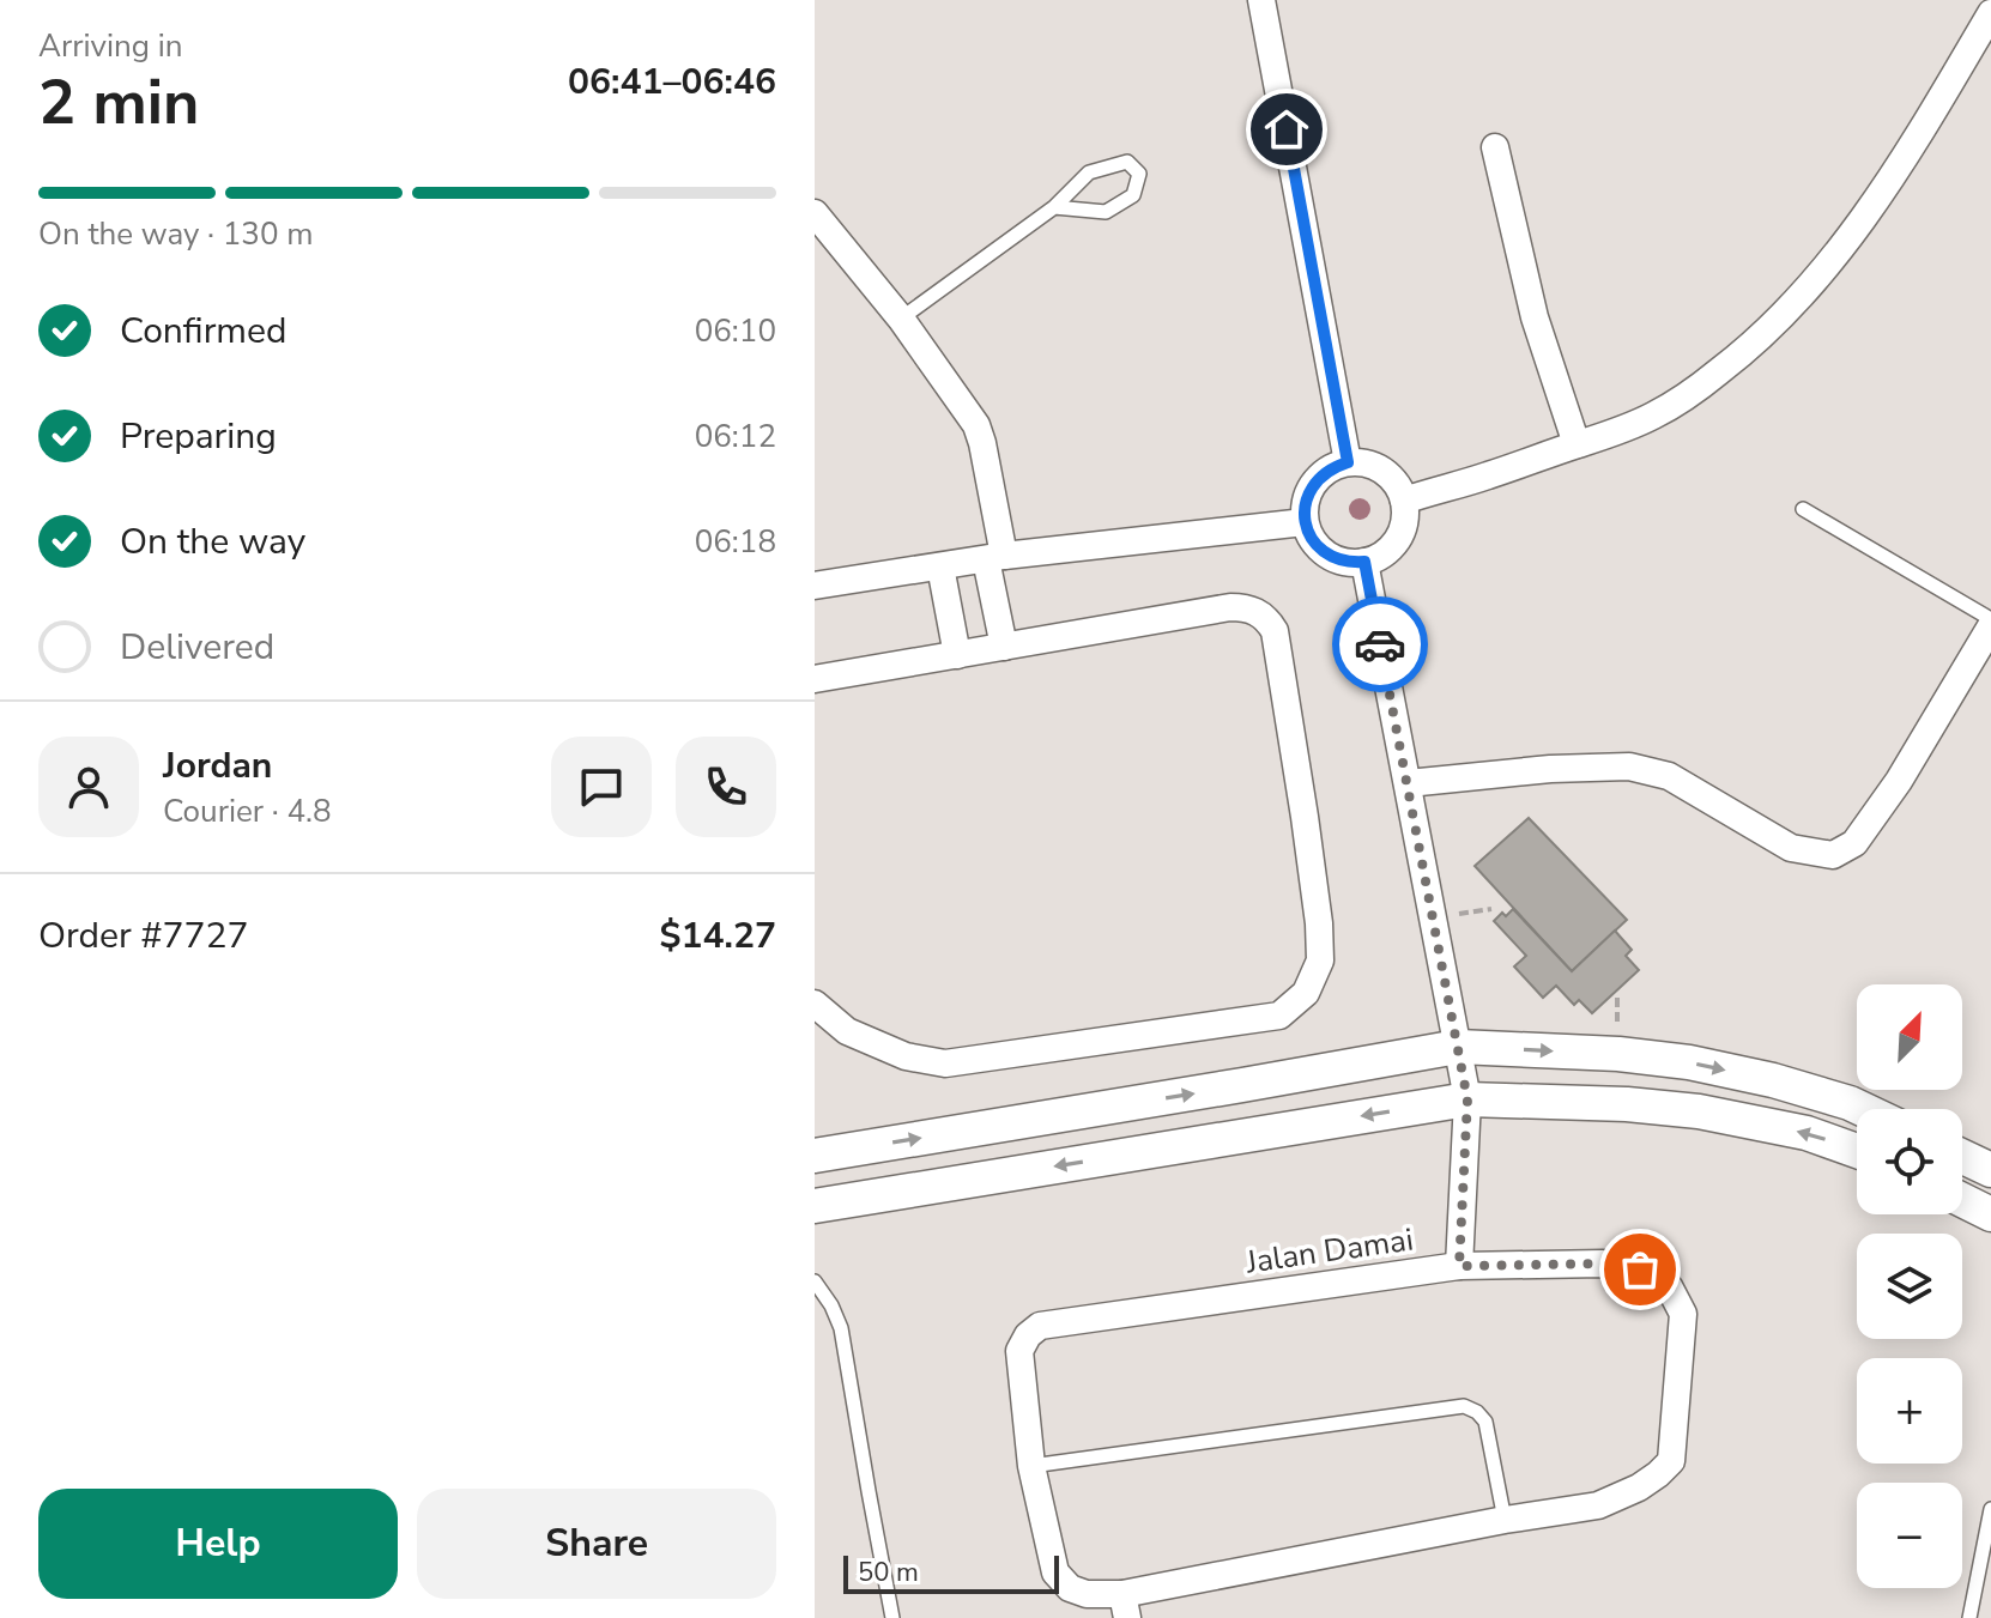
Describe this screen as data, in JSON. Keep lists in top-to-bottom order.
{
  "streets": {
    "street": ["Jalan Damai"]
  },
  "scale_bar": "50 m",
  "north": "top right",
  "page": {
    "heading": ["2 min", "Arriving in", "06:41–06:46"],
    "panel": [
      "Jordan",
      "Courier · 4.8",
      "Order #7727",
      "$14.27"
    ],
    "bar": "On the way · 130 m",
    "list": [
      ["Confirmed", "06:10"],
      ["Preparing", "06:12"],
      ["On the way", "06:18"],
      "Delivered"
    ],
    "map_buttons": ["+", "−"],
    "buttons": ["Help", "Share"],
    "scale": "50 m"
  }
}
